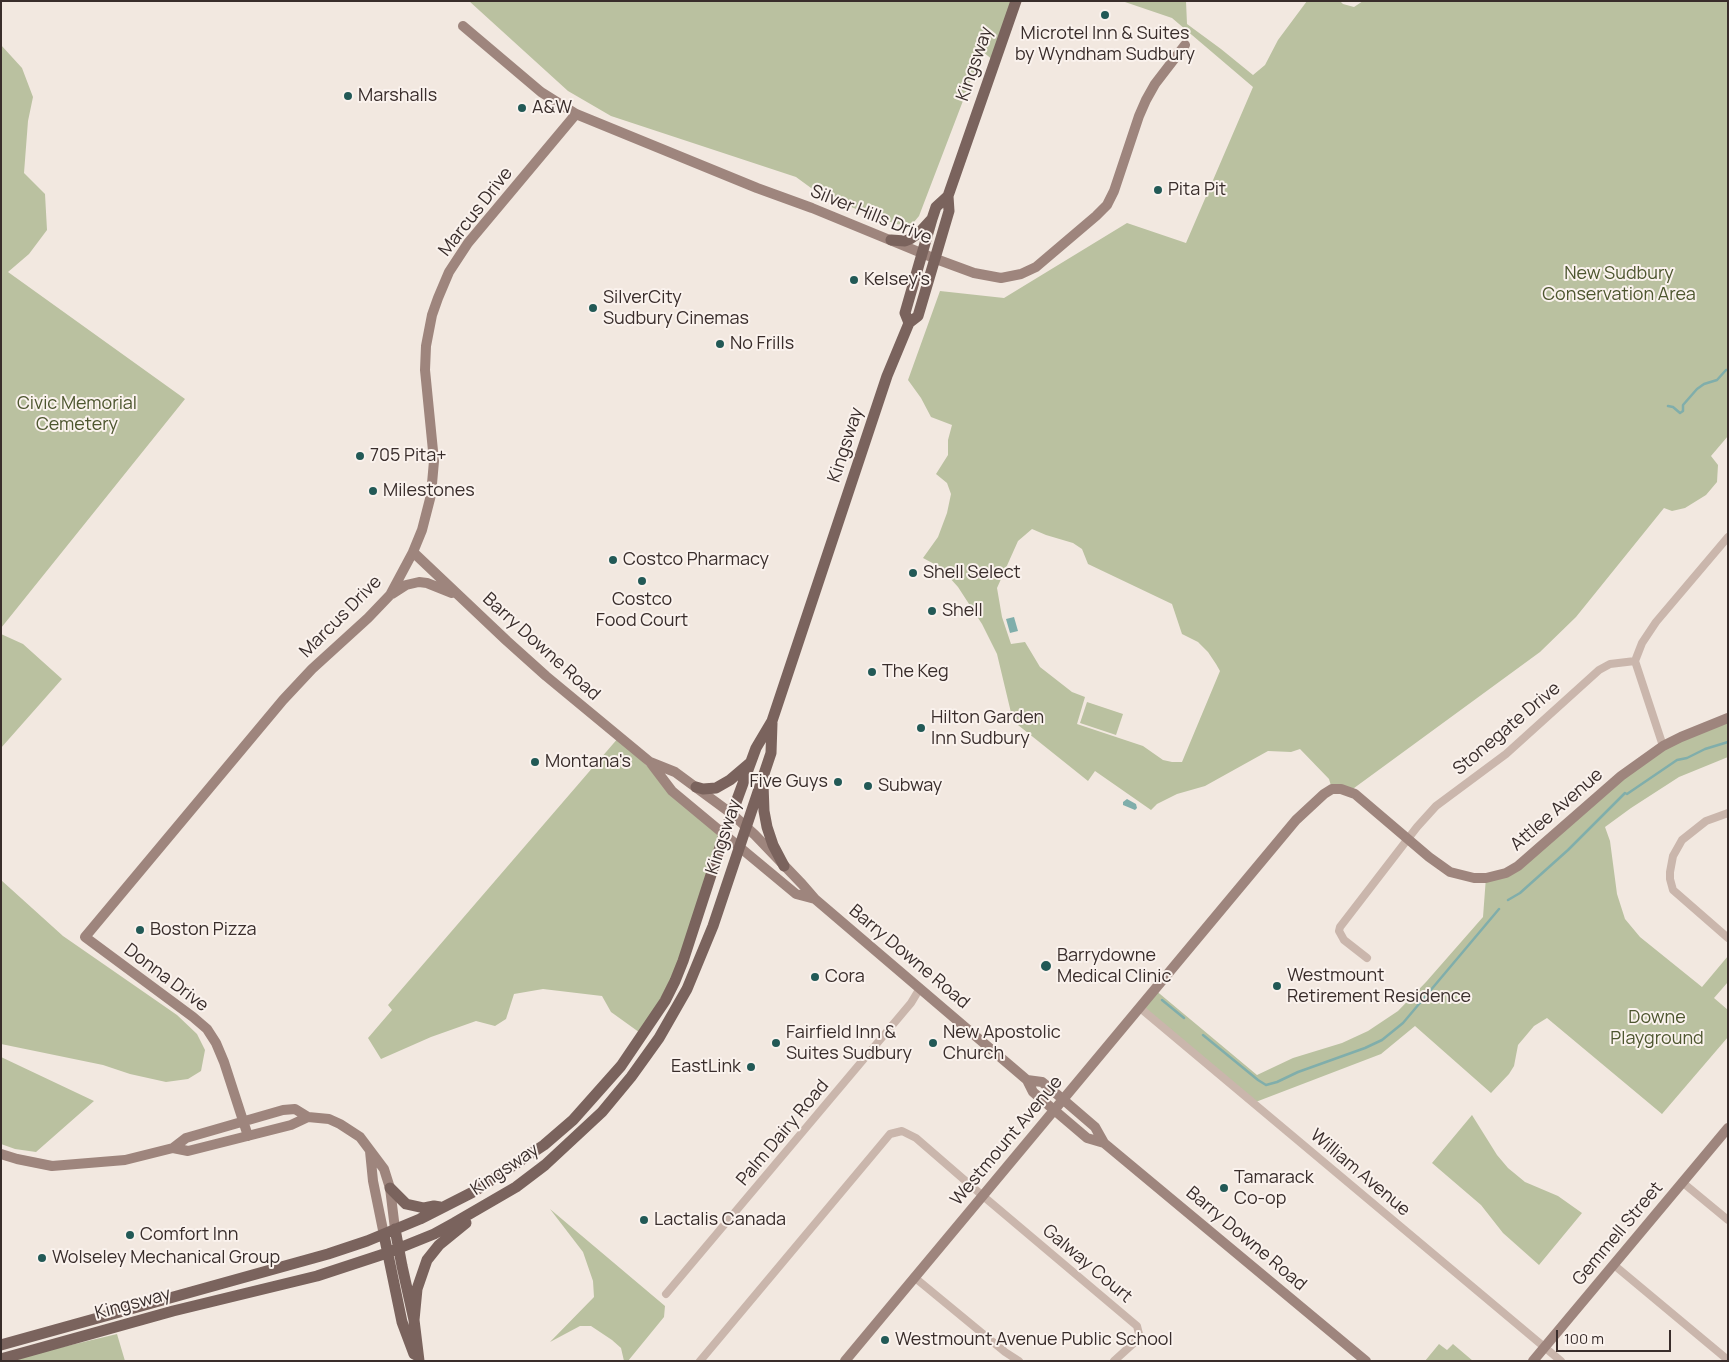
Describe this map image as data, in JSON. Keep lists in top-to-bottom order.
{
  "streets": {
    "main road": ["Kingsway"],
    "street": [
      "Marcus Drive",
      "Silver Hills Drive",
      "Barry Downe Road",
      "Stonegate Drive",
      "Attlee Avenue",
      "Donna Drive",
      "Palm Dairy Road",
      "Westmount Avenue",
      "William Avenue",
      "Gemmell Street",
      "Galway Court"
    ]
  },
  "crossings": [
    ["Kingsway", "Silver Hills Drive"],
    ["Kingsway", "Barry Downe Road"],
    ["Marcus Drive", "Silver Hills Drive"],
    ["Marcus Drive", "Barry Downe Road"],
    ["Marcus Drive", "Donna Drive"],
    ["Barry Downe Road", "Palm Dairy Road"],
    ["Barry Downe Road", "Westmount Avenue"],
    ["Stonegate Drive", "Attlee Avenue"],
    ["Stonegate Drive", "Westmount Avenue"],
    ["Attlee Avenue", "Westmount Avenue"],
    ["Westmount Avenue", "William Avenue"],
    ["Westmount Avenue", "Galway Court"],
    ["William Avenue", "Gemmell Street"]
  ],
  "parks": ["New Sudbury Conservation Area", "Civic Memorial Cemetery", "Downe Playground"],
  "places": [
    "Microtel Inn & Suites by Wyndham Sudbury",
    "Marshalls",
    "A&W",
    "Pita Pit",
    "Kelsey's",
    "SilverCity Sudbury Cinemas",
    "No Frills",
    "705 Pita+",
    "Milestones",
    "Costco Pharmacy",
    "Shell Select",
    "Costco Food Court",
    "Shell",
    "The Keg",
    "Hilton Garden Inn Sudbury",
    "Montana's",
    "Five Guys",
    "Subway",
    "Boston Pizza",
    "Barrydowne Medical Clinic",
    "Cora",
    "Westmount Retirement Residence",
    "Fairfield Inn & Suites Sudbury",
    "New Apostolic Church",
    "EastLink",
    "Tamarack Co-op",
    "Lactalis Canada",
    "Comfort Inn",
    "Wolseley Mechanical Group",
    "Westmount Avenue Public School"
  ],
  "scale_bar": "100 m"
}
